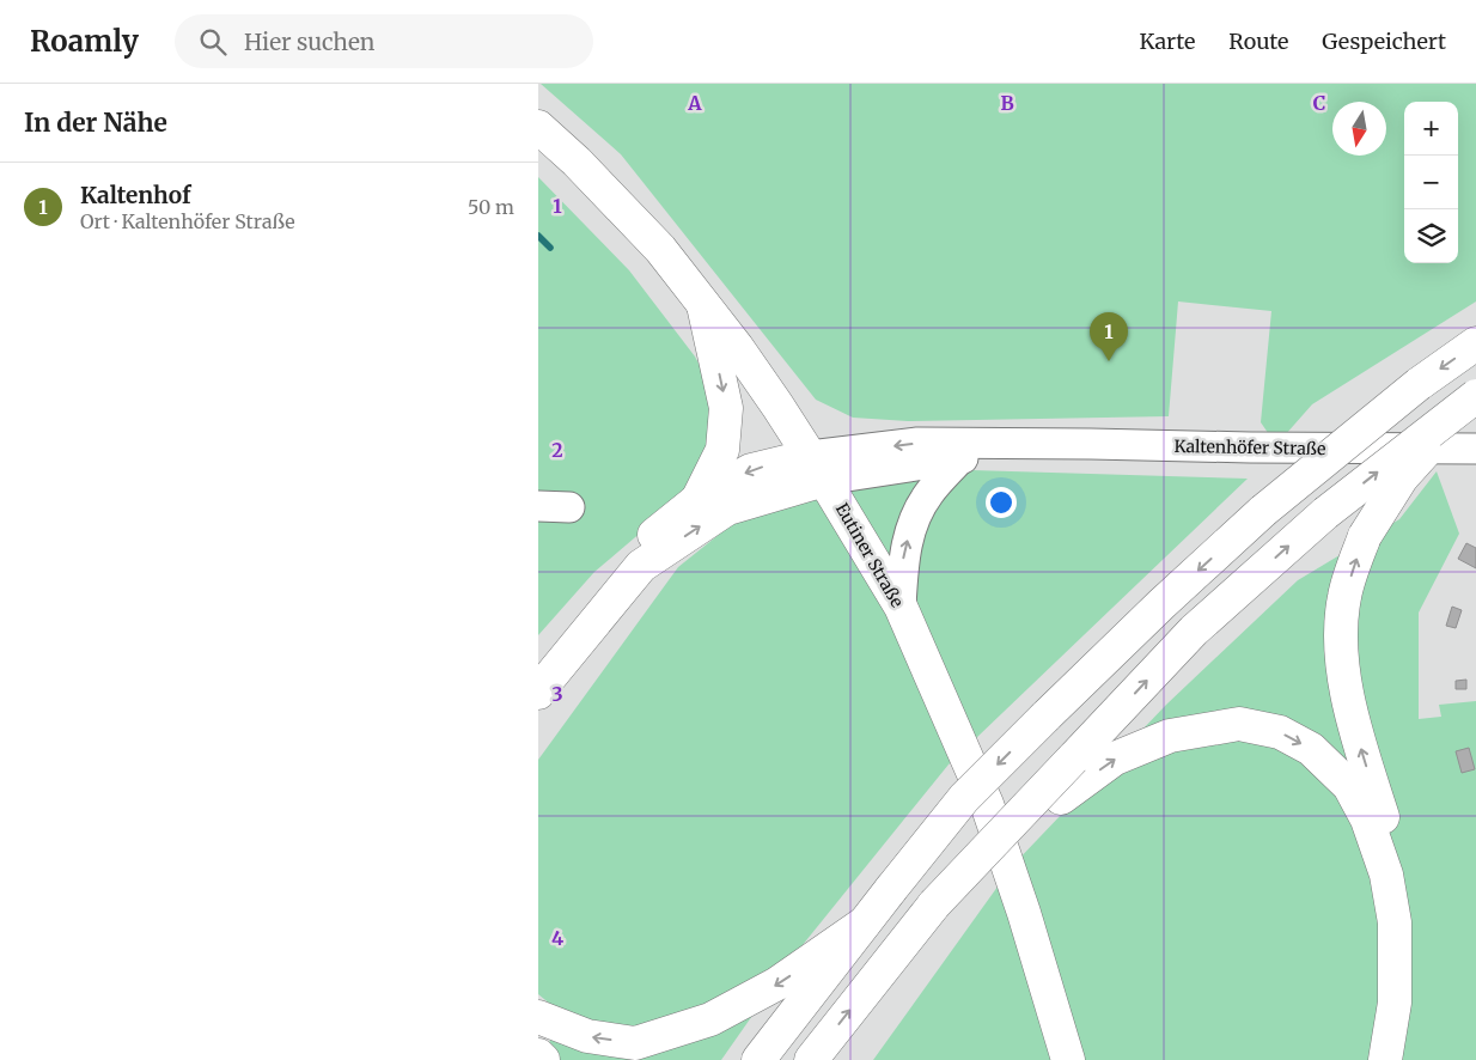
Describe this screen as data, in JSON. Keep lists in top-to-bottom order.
{
  "streets": {
    "main road": ["Eutiner Straße"],
    "street": ["Kaltenhöfer Straße"]
  },
  "crossings": [
    ["Kaltenhöfer Straße", "Eutiner Straße"]
  ],
  "north": "bottom",
  "page": {
    "header": "Roamly",
    "search": "Hier suchen",
    "nav": ["Karte", "Route", "Gespeichert"],
    "heading": "In der Nähe",
    "map_buttons": ["+", "−"],
    "list": [
      {
        "mark": "1",
        "name": "Kaltenhof",
        "note": "Ort · Kaltenhöfer Straße",
        "value": "50 m"
      }
    ],
    "pins": "1"
  },
  "grid": {
    "columns": ["A", "B", "C"],
    "rows": [
      "1",
      "2",
      "3",
      "4"
    ]
  }
}
